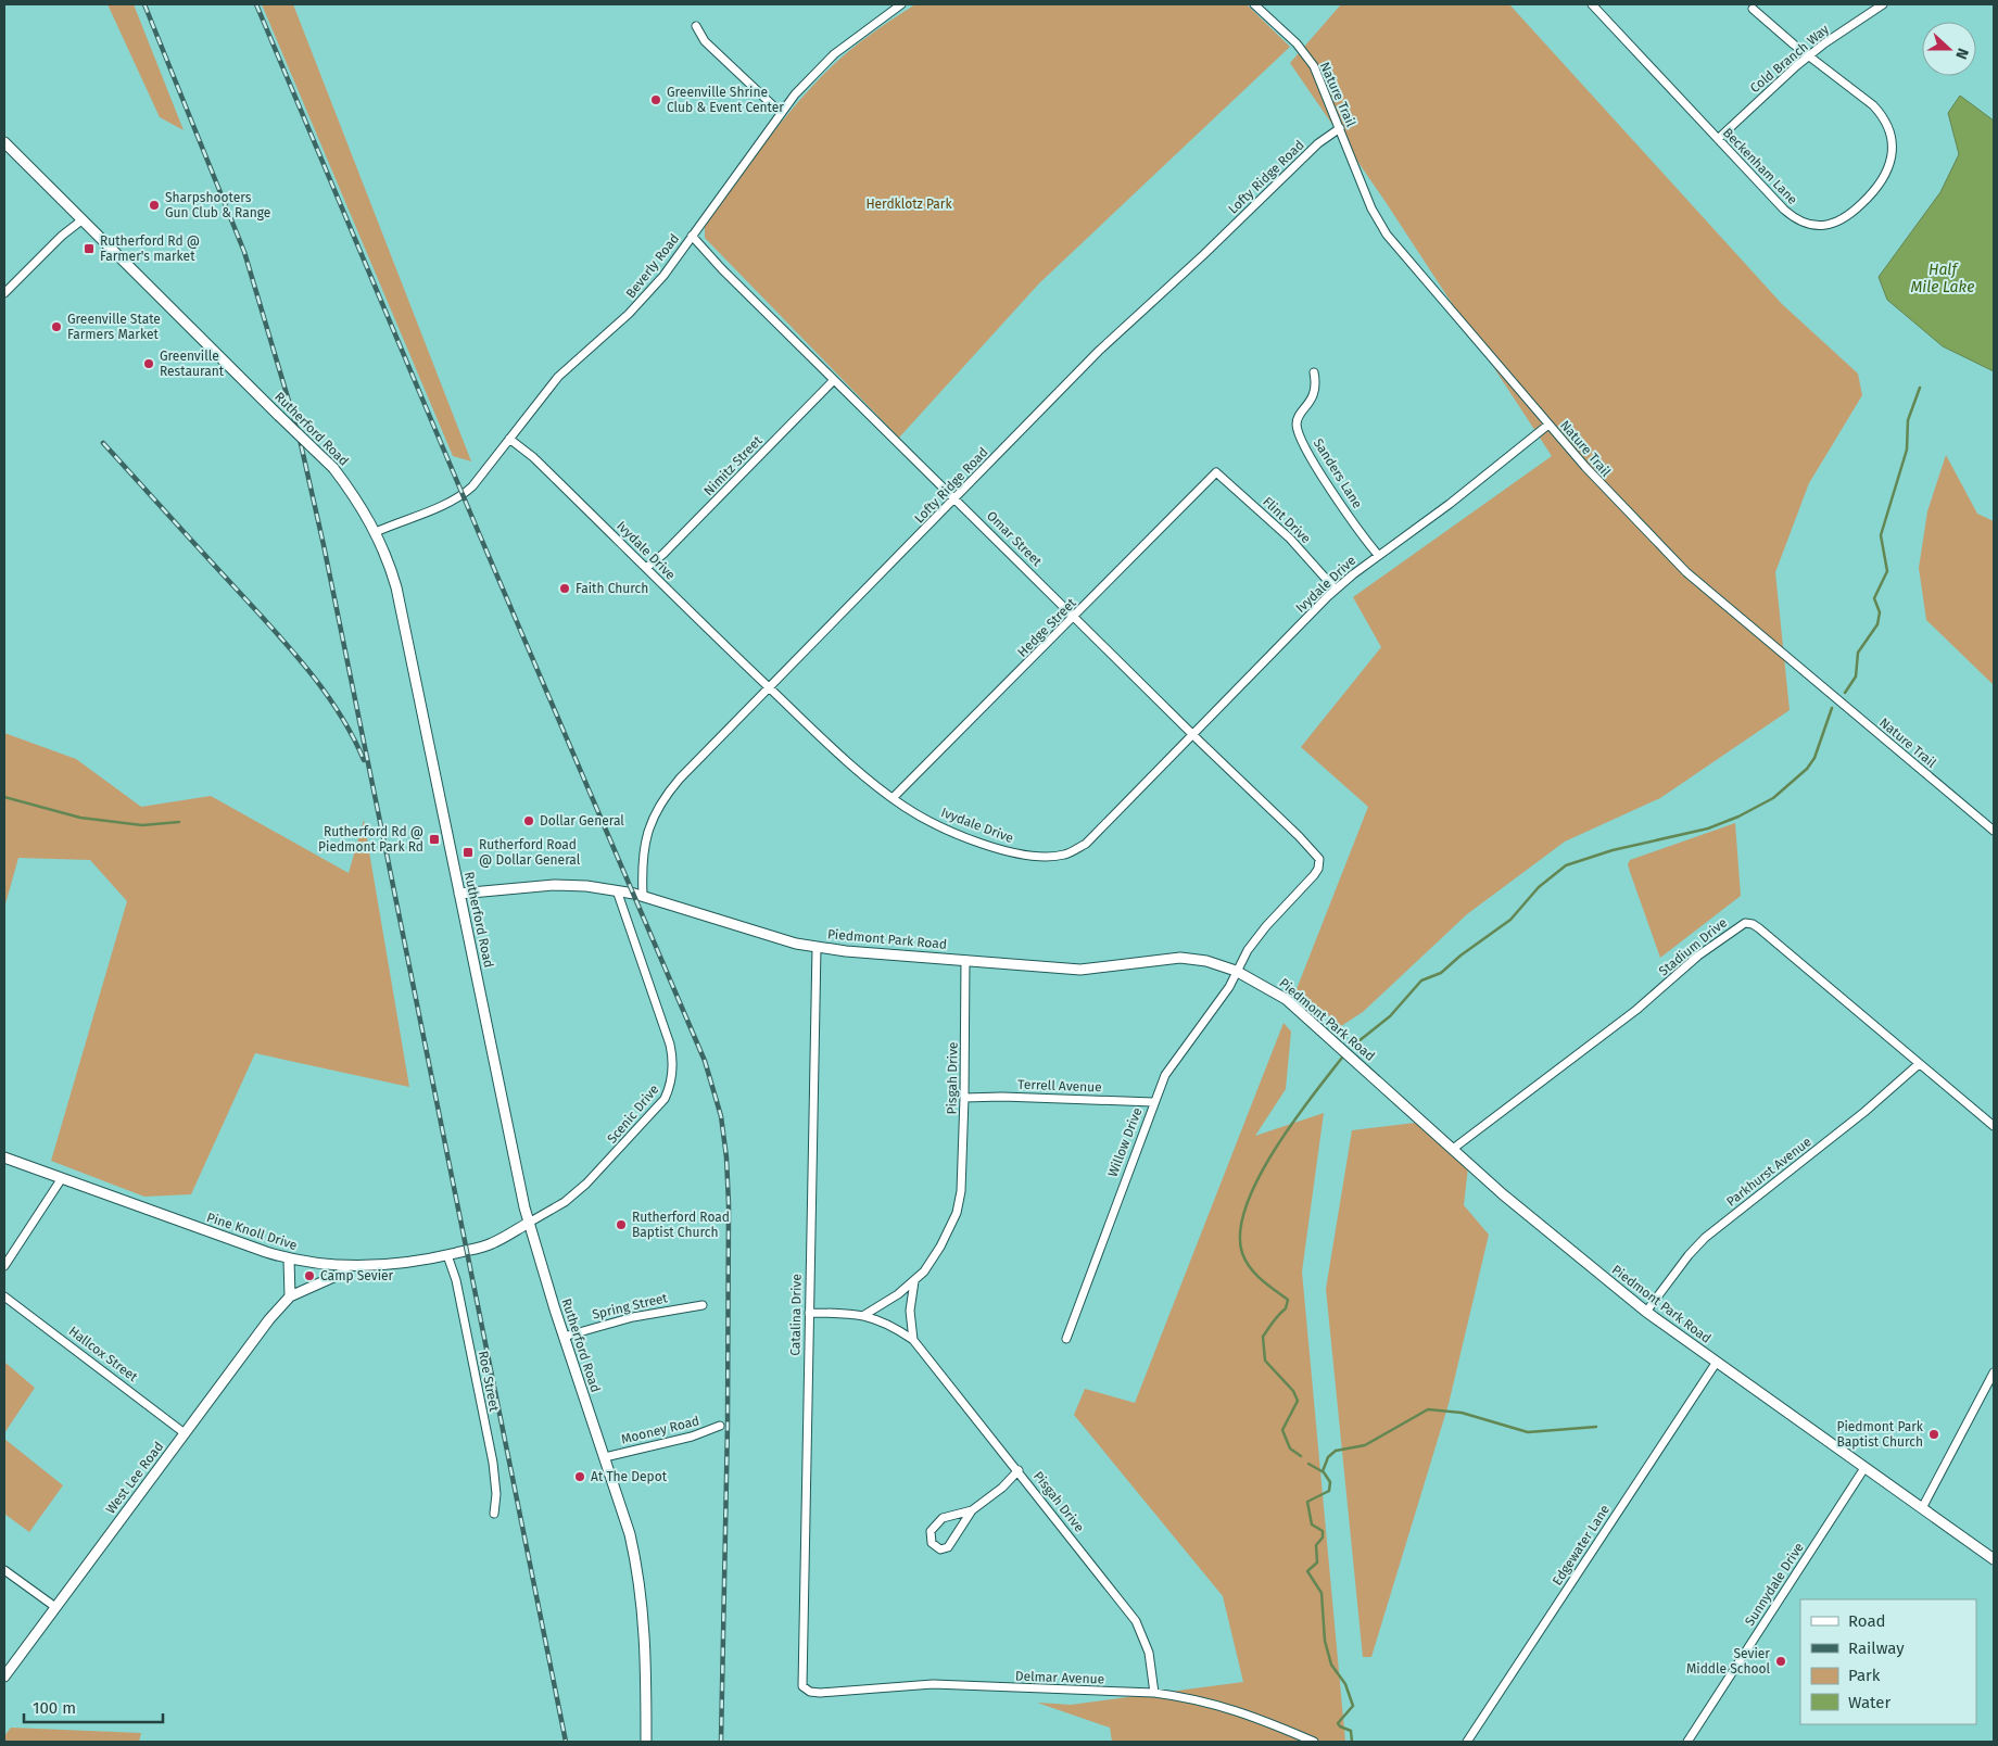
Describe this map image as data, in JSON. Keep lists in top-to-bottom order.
{
  "streets": {
    "street": [
      "Cold Branch Way",
      "Nature Trail",
      "Beckenham Lane",
      "Lofty Ridge Road",
      "Beverly Road",
      "Rutherford Road",
      "Nimitz Street",
      "Sanders Lane",
      "Flint Drive",
      "Omar Street",
      "Ivydale Drive",
      "Hedge Street",
      "Piedmont Park Road",
      "Stadium Drive",
      "Pisgah Drive",
      "Terrell Avenue",
      "Scenic Drive",
      "Willow Drive",
      "Parkhurst Avenue",
      "Pine Knoll Drive",
      "Spring Street",
      "Catalina Drive",
      "Hallcox Street",
      "Roe Street",
      "Mooney Road",
      "West Lee Road",
      "Edgewater Lane",
      "Sunnydale Drive",
      "Delmar Avenue"
    ]
  },
  "crossings": [
    ["Cold Branch Way", "Beckenham Lane"],
    ["Nature Trail", "Lofty Ridge Road"],
    ["Nature Trail", "Ivydale Drive"],
    ["Lofty Ridge Road", "Omar Street"],
    ["Lofty Ridge Road", "Ivydale Drive"],
    ["Lofty Ridge Road", "Piedmont Park Road"],
    ["Beverly Road", "Rutherford Road"],
    ["Beverly Road", "Omar Street"],
    ["Beverly Road", "Ivydale Drive"],
    ["Rutherford Road", "Piedmont Park Road"],
    ["Rutherford Road", "Scenic Drive"],
    ["Rutherford Road", "Pine Knoll Drive"],
    ["Rutherford Road", "Spring Street"],
    ["Rutherford Road", "Mooney Road"],
    ["Nimitz Street", "Omar Street"],
    ["Nimitz Street", "Ivydale Drive"],
    ["Sanders Lane", "Ivydale Drive"],
    ["Flint Drive", "Ivydale Drive"],
    ["Flint Drive", "Hedge Street"],
    ["Omar Street", "Ivydale Drive"],
    ["Omar Street", "Hedge Street"],
    ["Omar Street", "Willow Drive"],
    ["Ivydale Drive", "Hedge Street"],
    ["Piedmont Park Road", "Stadium Drive"],
    ["Piedmont Park Road", "Pisgah Drive"],
    ["Piedmont Park Road", "Scenic Drive"],
    ["Piedmont Park Road", "Willow Drive"],
    ["Piedmont Park Road", "Parkhurst Avenue"],
    ["Piedmont Park Road", "Catalina Drive"],
    ["Piedmont Park Road", "Edgewater Lane"],
    ["Piedmont Park Road", "Sunnydale Drive"],
    ["Stadium Drive", "Parkhurst Avenue"],
    ["Pisgah Drive", "Terrell Avenue"],
    ["Pisgah Drive", "Catalina Drive"],
    ["Pisgah Drive", "Delmar Avenue"],
    ["Terrell Avenue", "Willow Drive"],
    ["Scenic Drive", "Pine Knoll Drive"],
    ["Pine Knoll Drive", "Roe Street"],
    ["Pine Knoll Drive", "West Lee Road"],
    ["Catalina Drive", "Delmar Avenue"],
    ["Hallcox Street", "West Lee Road"]
  ],
  "water": ["Half Mile Lake"],
  "parks": ["Herdklotz Park"],
  "places": {
    "other": [
      "Greenville Shrine Club & Event Center",
      "Sharpshooters Gun Club & Range",
      "Greenville State Farmers Market",
      "Greenville Restaurant",
      "Faith Church",
      "Dollar General",
      "Rutherford Road Baptist Church",
      "Camp Sevier",
      "Piedmont Park Baptist Church",
      "At The Depot",
      "Sevier Middle School"
    ],
    "transit": ["Rutherford Rd @ Farmer's market", "Rutherford Rd @ Piedmont Park Rd", "Rutherford Road @ Dollar General"]
  },
  "legend": [
    "Road",
    "Railway",
    "Park",
    "Water"
  ],
  "scale_bar": "100 m",
  "north": "right"
}
